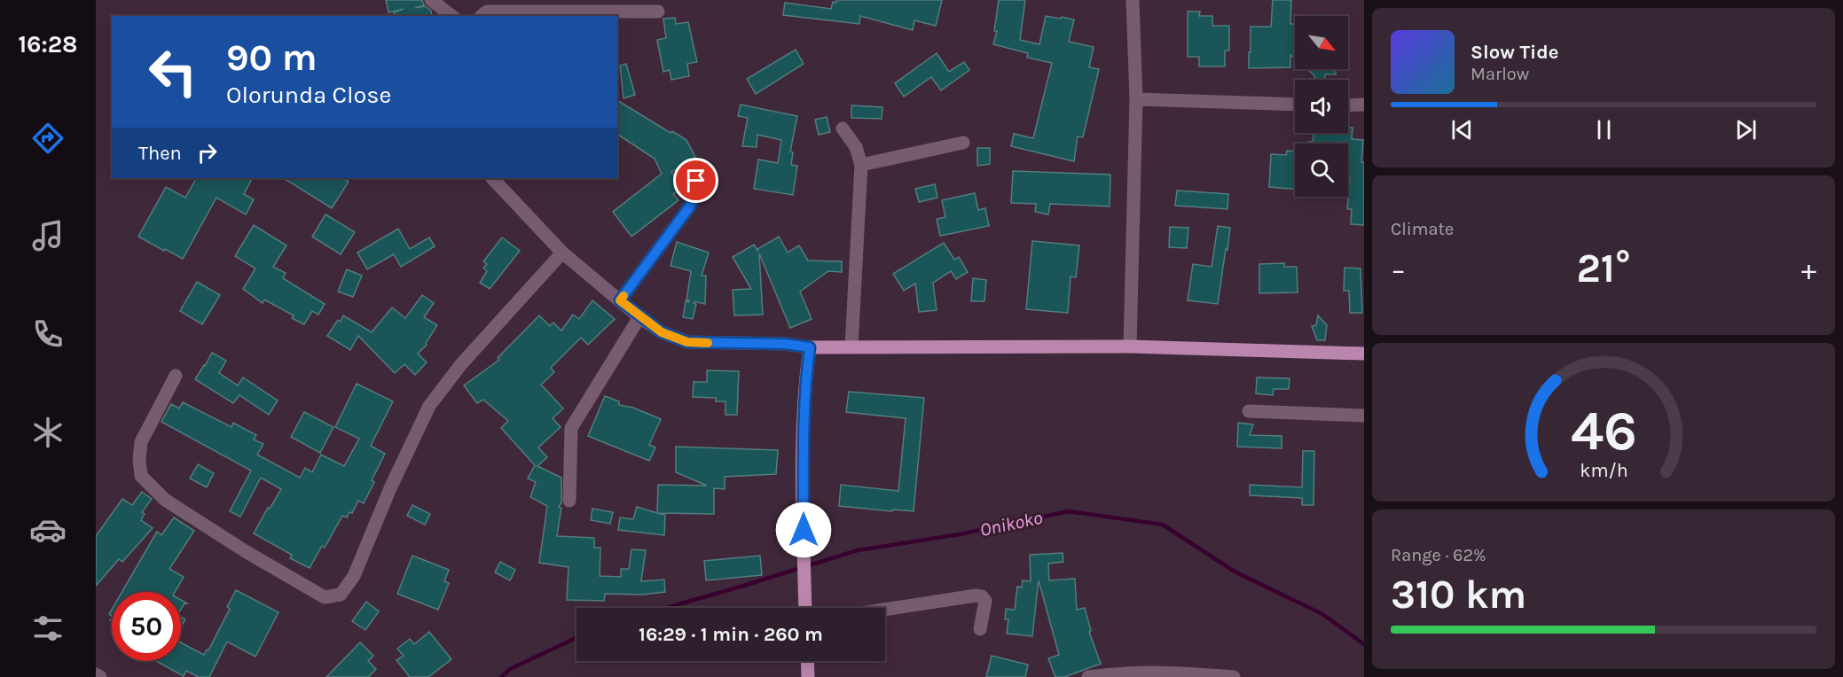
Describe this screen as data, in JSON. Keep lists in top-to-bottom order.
{
  "water": ["Onikoko"],
  "north": "bottom right",
  "page": {
    "tabs": "16:28",
    "turn": ["90 m", "Olorunda Close"],
    "song": ["Slow Tide", "Marlow"],
    "then": "Then",
    "tile": [
      "Climate",
      ["Range · 62%", "310 km"]
    ],
    "heat": ["−", "21°", "+"],
    "limit": "50",
    "trip": "16:29 · 1 min · 260 m",
    "gauge": ["46", "km/h"]
  }
}
